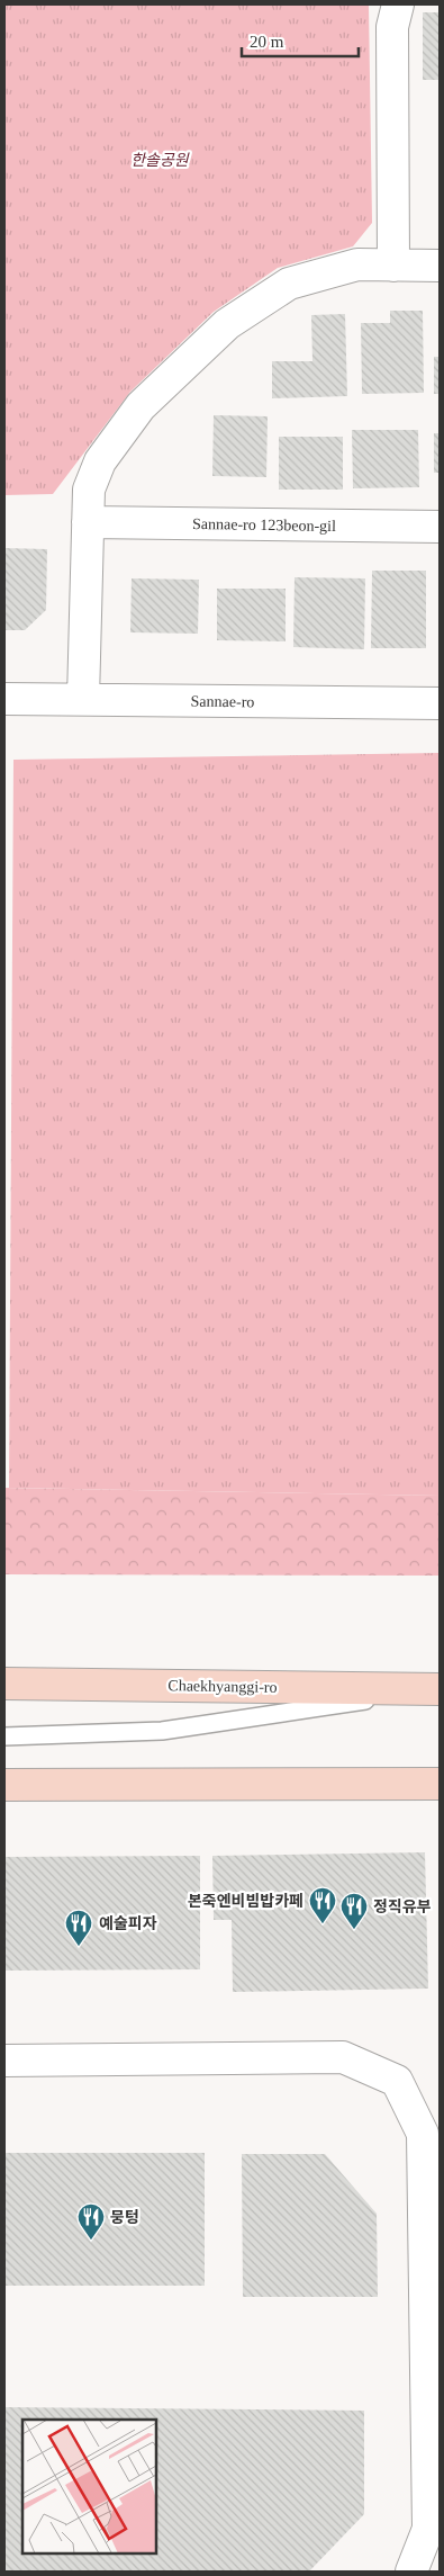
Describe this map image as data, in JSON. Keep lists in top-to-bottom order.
{
  "streets": {
    "main road": ["Chaekhyanggi-ro"],
    "street": ["Sannae-ro 123beon-gil", "Sannae-ro"]
  },
  "parks": ["한솔공원"],
  "places": {
    "restaurant": [
      "본죽엔비빔밥카페",
      "정직유부",
      "예술피자",
      "뭉텅"
    ]
  },
  "scale_bar": "20 m"
}
